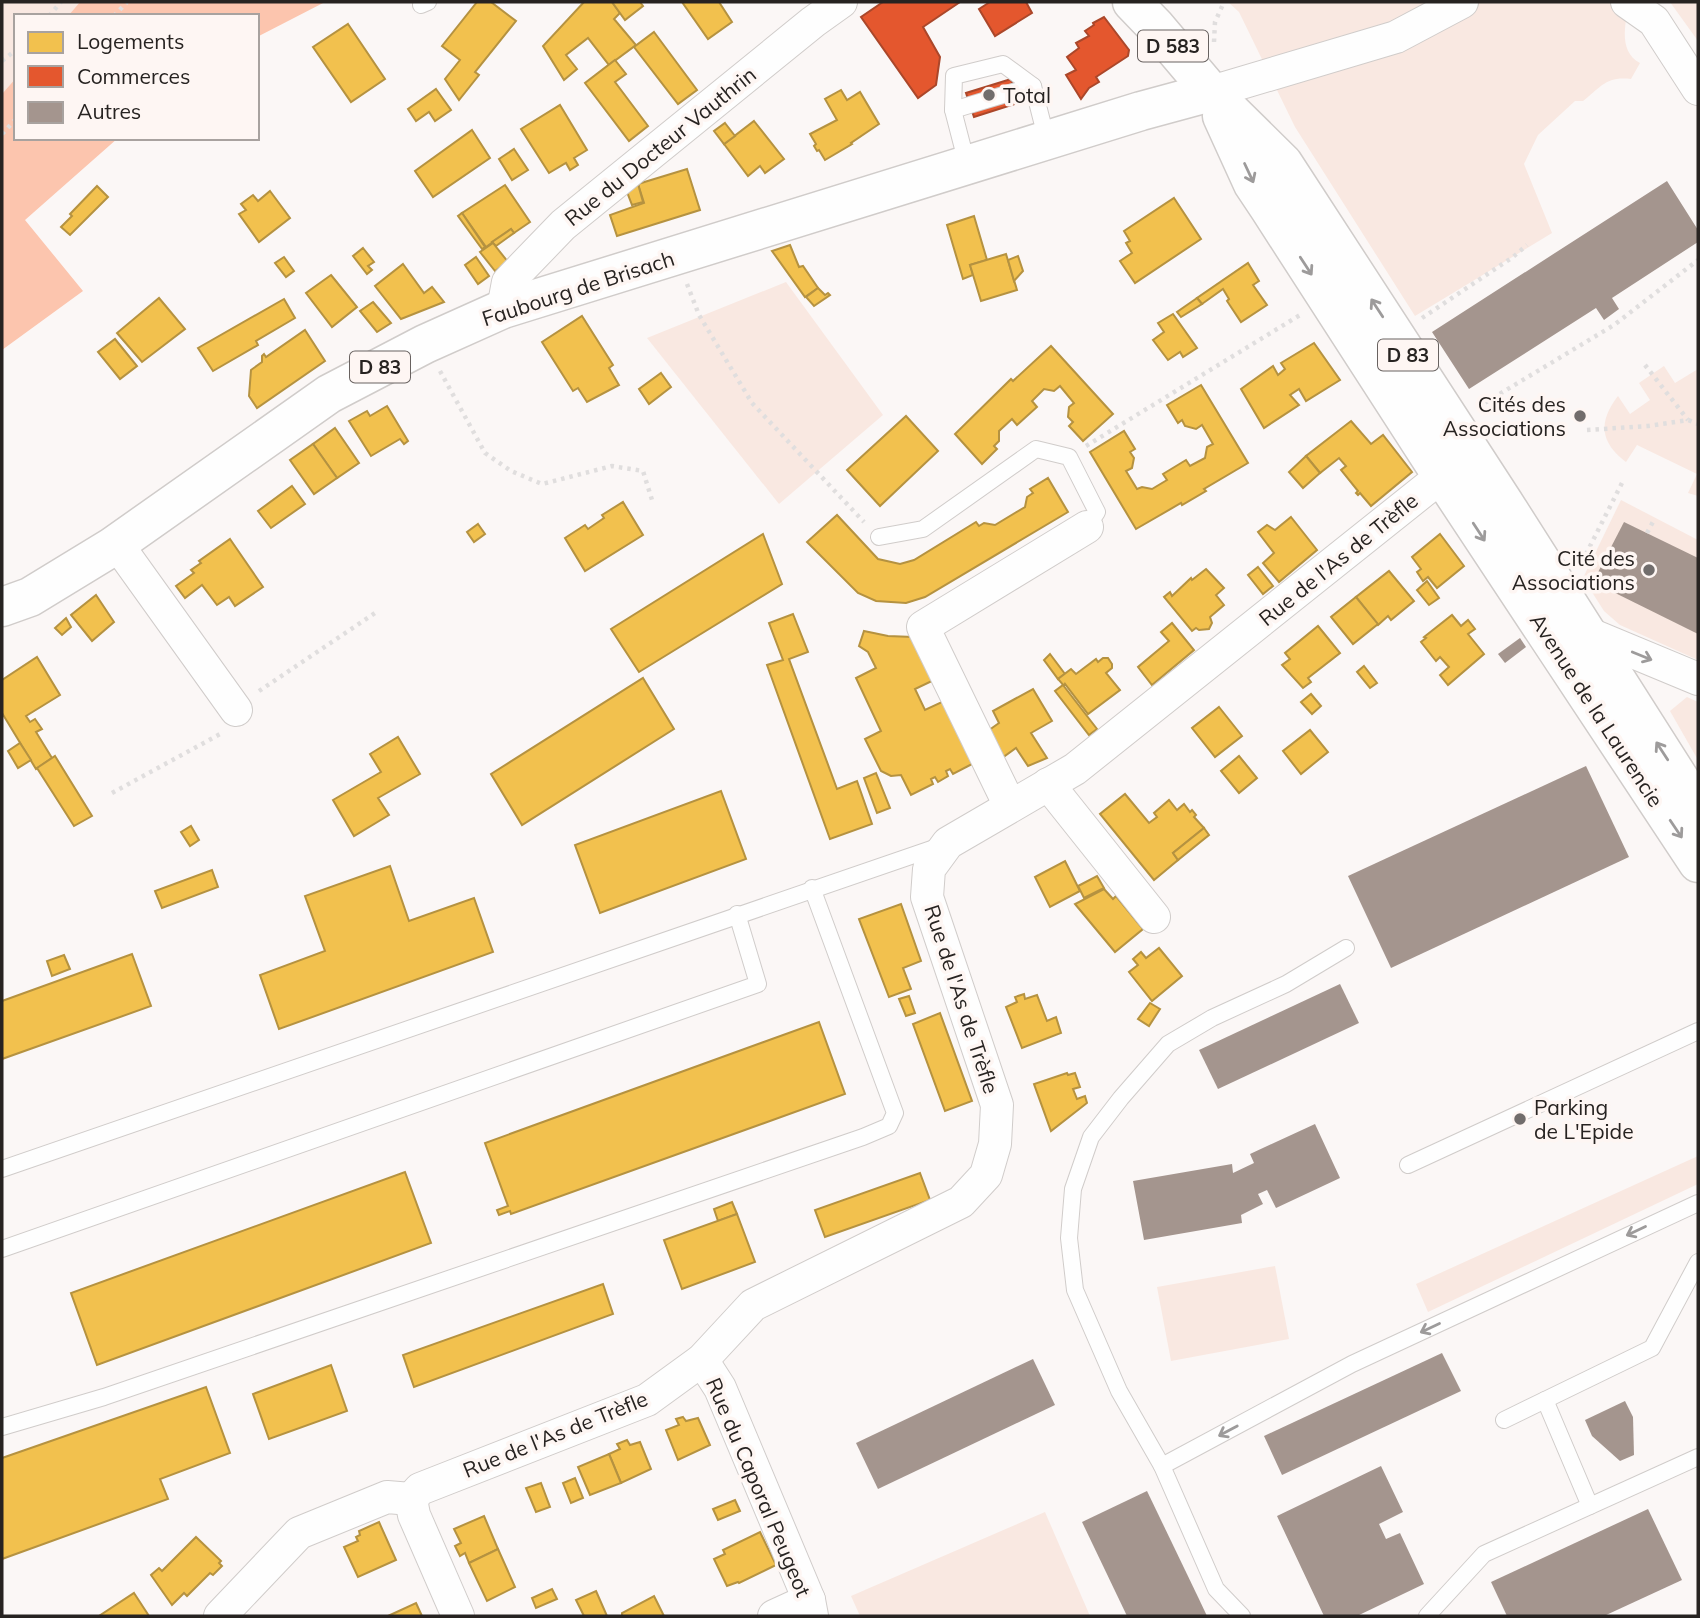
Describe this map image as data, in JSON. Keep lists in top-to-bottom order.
{
  "streets": {
    "main road": [
      "D 583",
      "Faubourg de Brisach",
      "D 83",
      "Avenue de la Laurencie"
    ],
    "street": ["Rue du Docteur Vauthrin", "Rue de l'As de Trèfle", "Rue du Caporal Peugeot"]
  },
  "crossings": [
    ["Rue du Docteur Vauthrin", "Faubourg de Brisach"],
    ["Faubourg de Brisach", "Avenue de la Laurencie"],
    ["Rue de l'As de Trèfle", "Avenue de la Laurencie"],
    ["Rue de l'As de Trèfle", "Rue du Caporal Peugeot"]
  ],
  "places": [
    "Total",
    "Cités des Associations",
    "Cité des Associations",
    "Parking de L'Epide"
  ],
  "legend": ["Logements", "Commerces", "Autres"]
}
